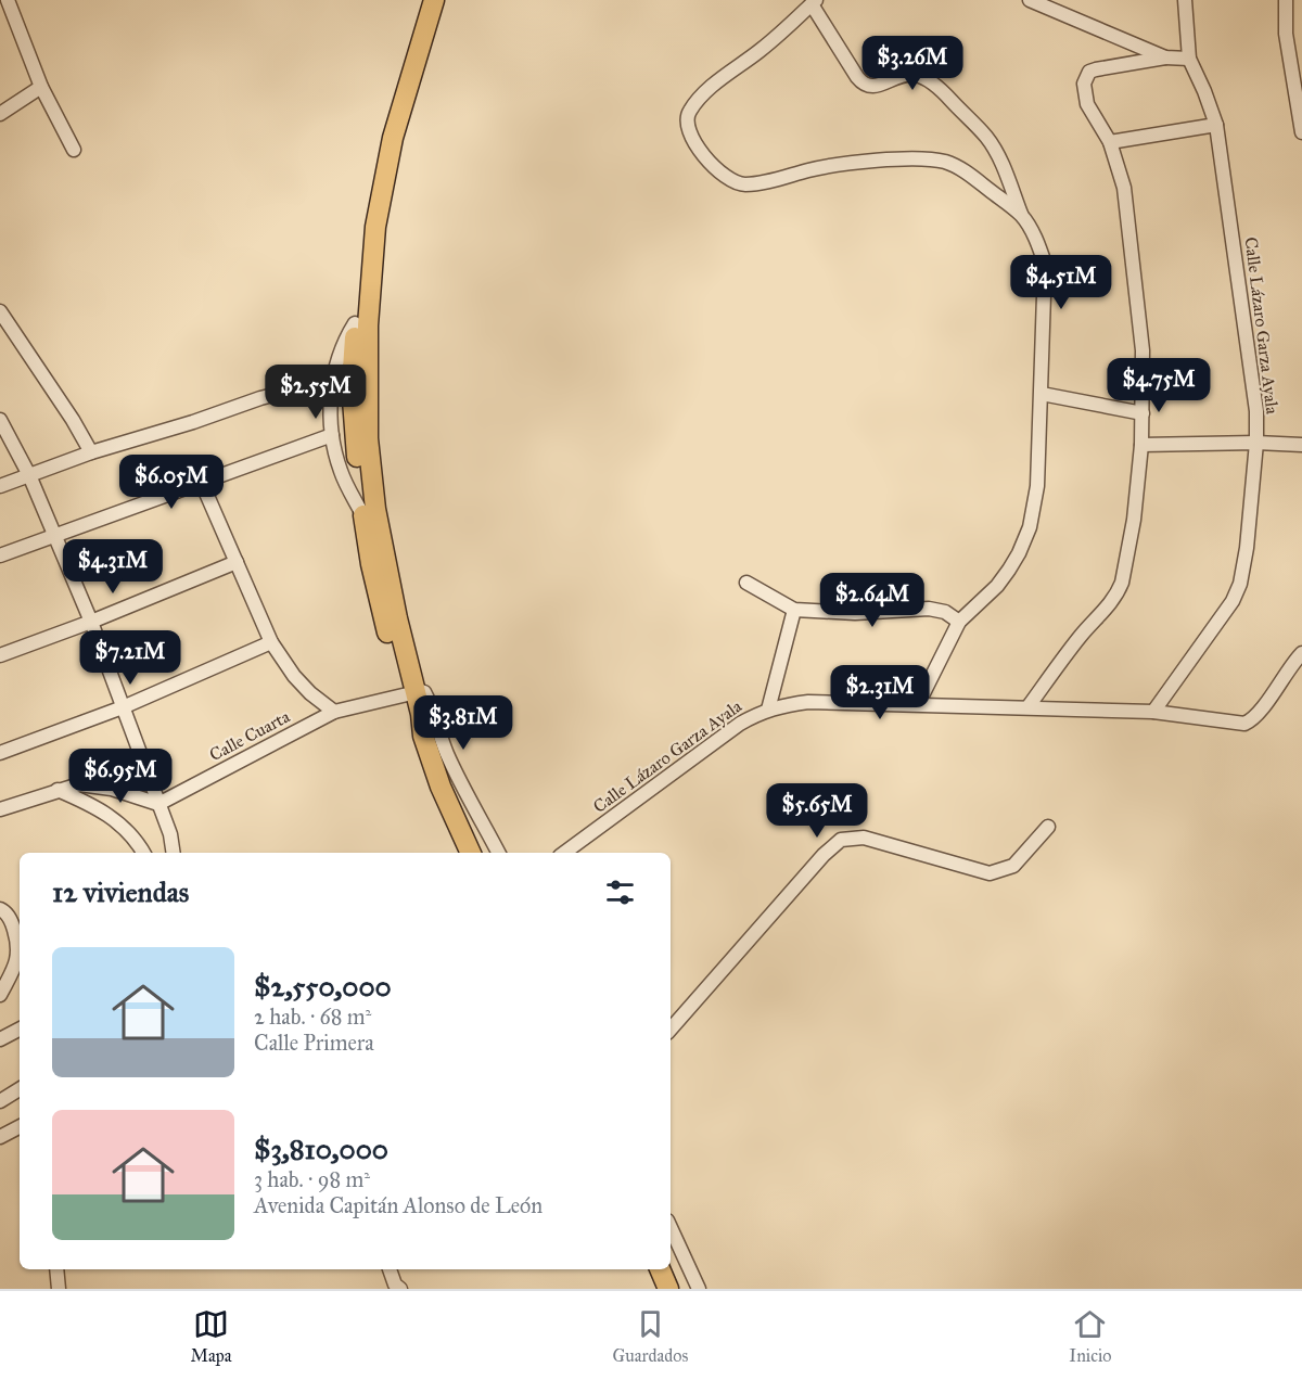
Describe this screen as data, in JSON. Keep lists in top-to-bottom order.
{
  "streets": {
    "street": ["Calle Lázaro Garza Ayala", "Calle Cuarta"]
  },
  "page": {
    "price": [
      "$3.26M",
      "$4.51M",
      "$4.75M",
      "$2.55M",
      "$6.05M",
      "$4.31M",
      "$2.64M",
      "$7.21M",
      "$2.31M",
      "$3.81M",
      "$6.95M",
      "$5.65M"
    ],
    "heading": "12 viviendas",
    "list": [
      {
        "name": "$2,550,000",
        "note": "2 hab. · 68 m² · Calle Primera"
      },
      {
        "name": "$3,810,000",
        "note": "3 hab. · 98 m² · Avenida Capitán Alonso de León"
      }
    ],
    "tabs": ["Mapa", "Guardados", "Inicio"]
  }
}
